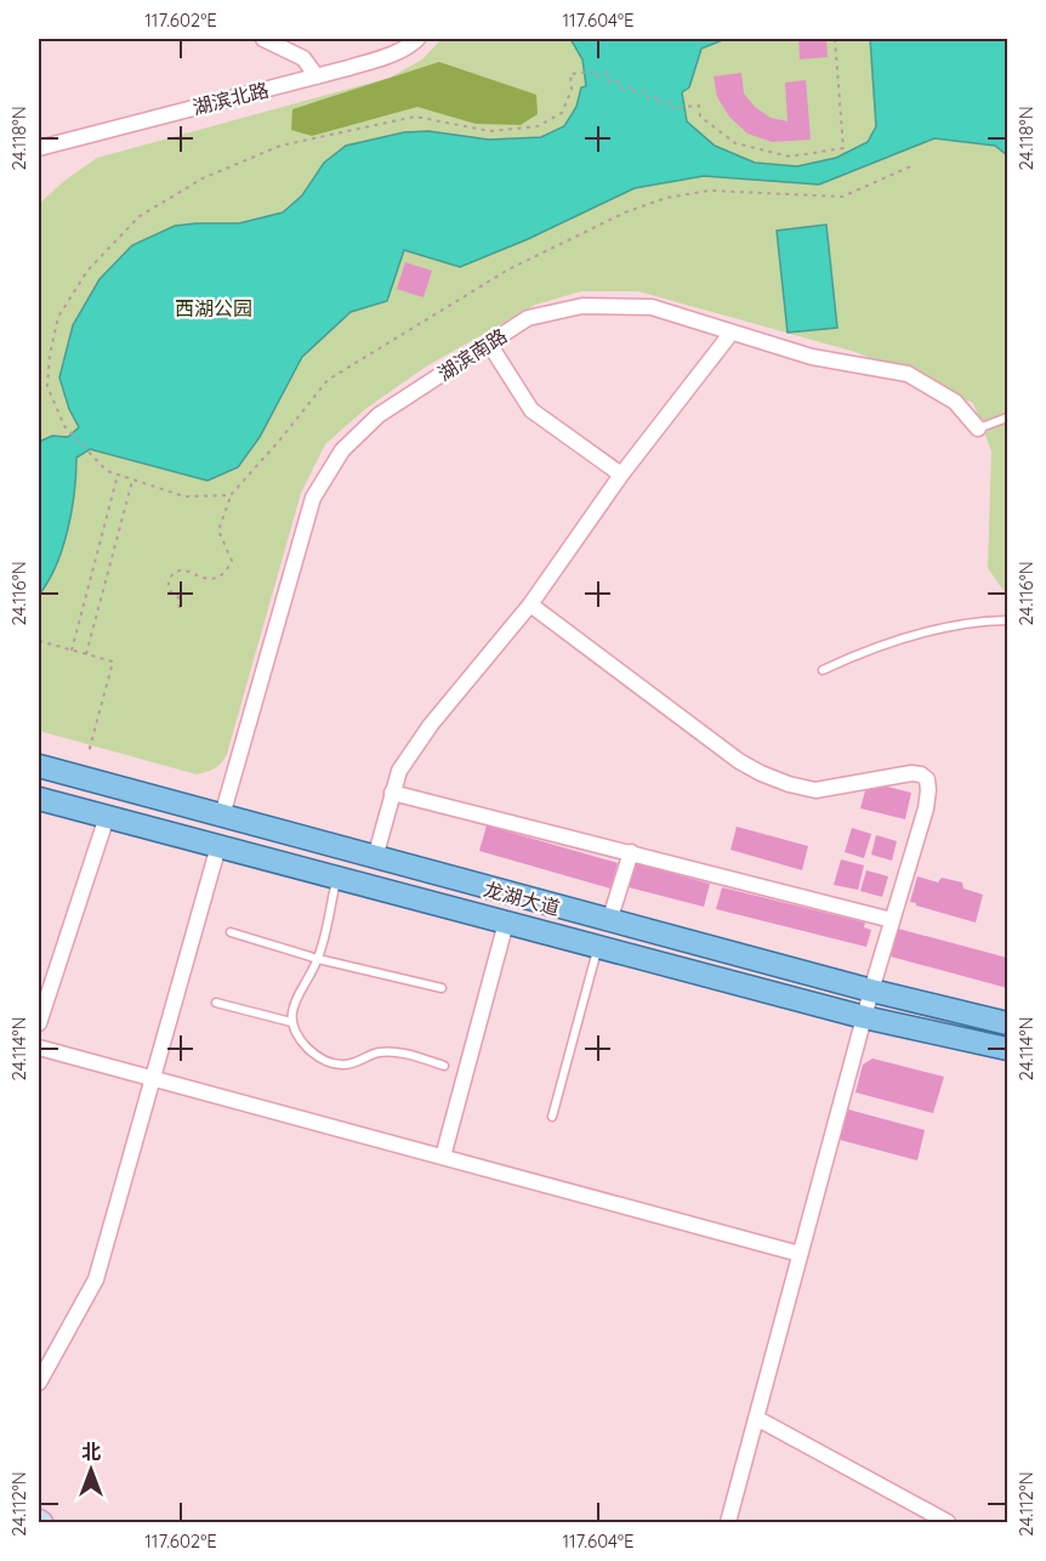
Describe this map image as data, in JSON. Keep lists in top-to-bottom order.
{
  "streets": {
    "main road": ["龙湖大道"],
    "street": ["湖滨北路", "湖滨南路"]
  },
  "crossings": [
    ["湖滨南路", "龙湖大道"]
  ],
  "parks": ["西湖公园"],
  "north": "top",
  "coordinates": [
    "117.602°E",
    "117.604°E",
    "24.118°N",
    "24.116°N",
    "24.114°N",
    "24.112°N"
  ]
}
